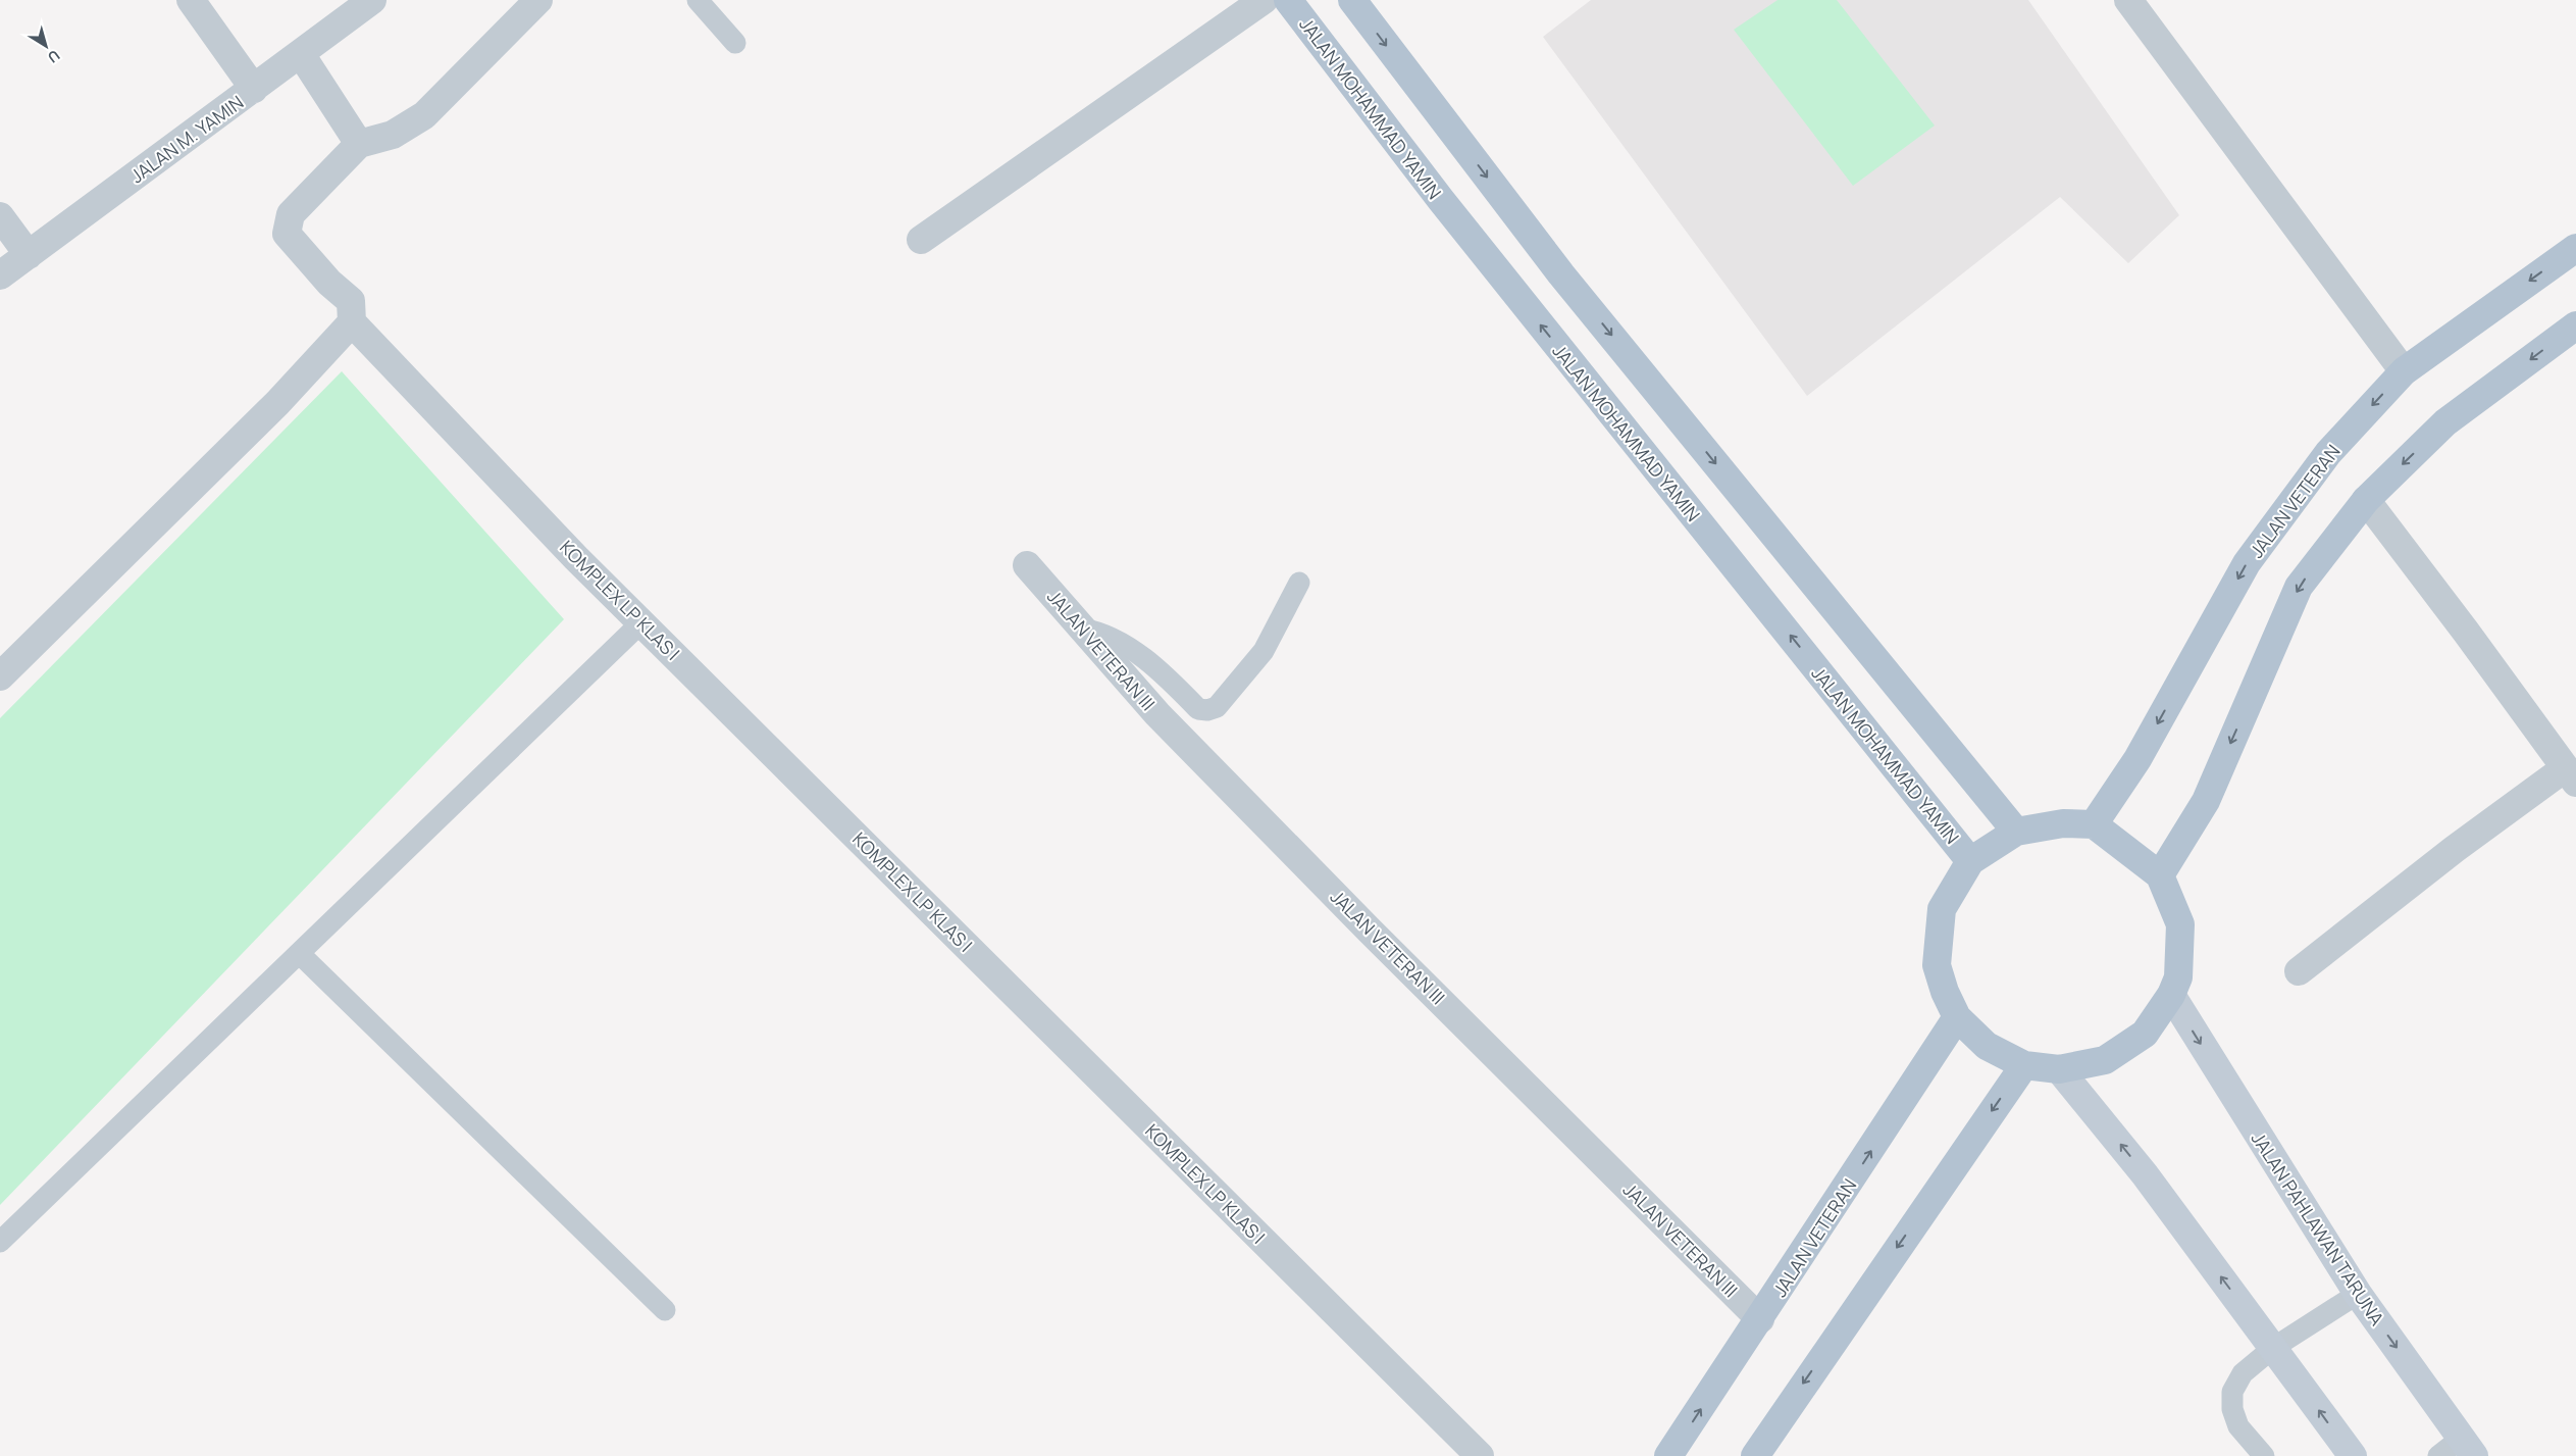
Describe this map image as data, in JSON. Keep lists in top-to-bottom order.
{
  "streets": {
    "main road": ["JALAN MOHAMMAD YAMIN", "JALAN VETERAN", "JALAN PAHLAWAN TARUNA"],
    "street": ["JALAN M. YAMIN", "KOMPLEX LP KLAS I", "JALAN VETERAN III"]
  },
  "crossings": [
    ["JALAN VETERAN", "JALAN VETERAN III"]
  ],
  "north": "bottom right"
}
